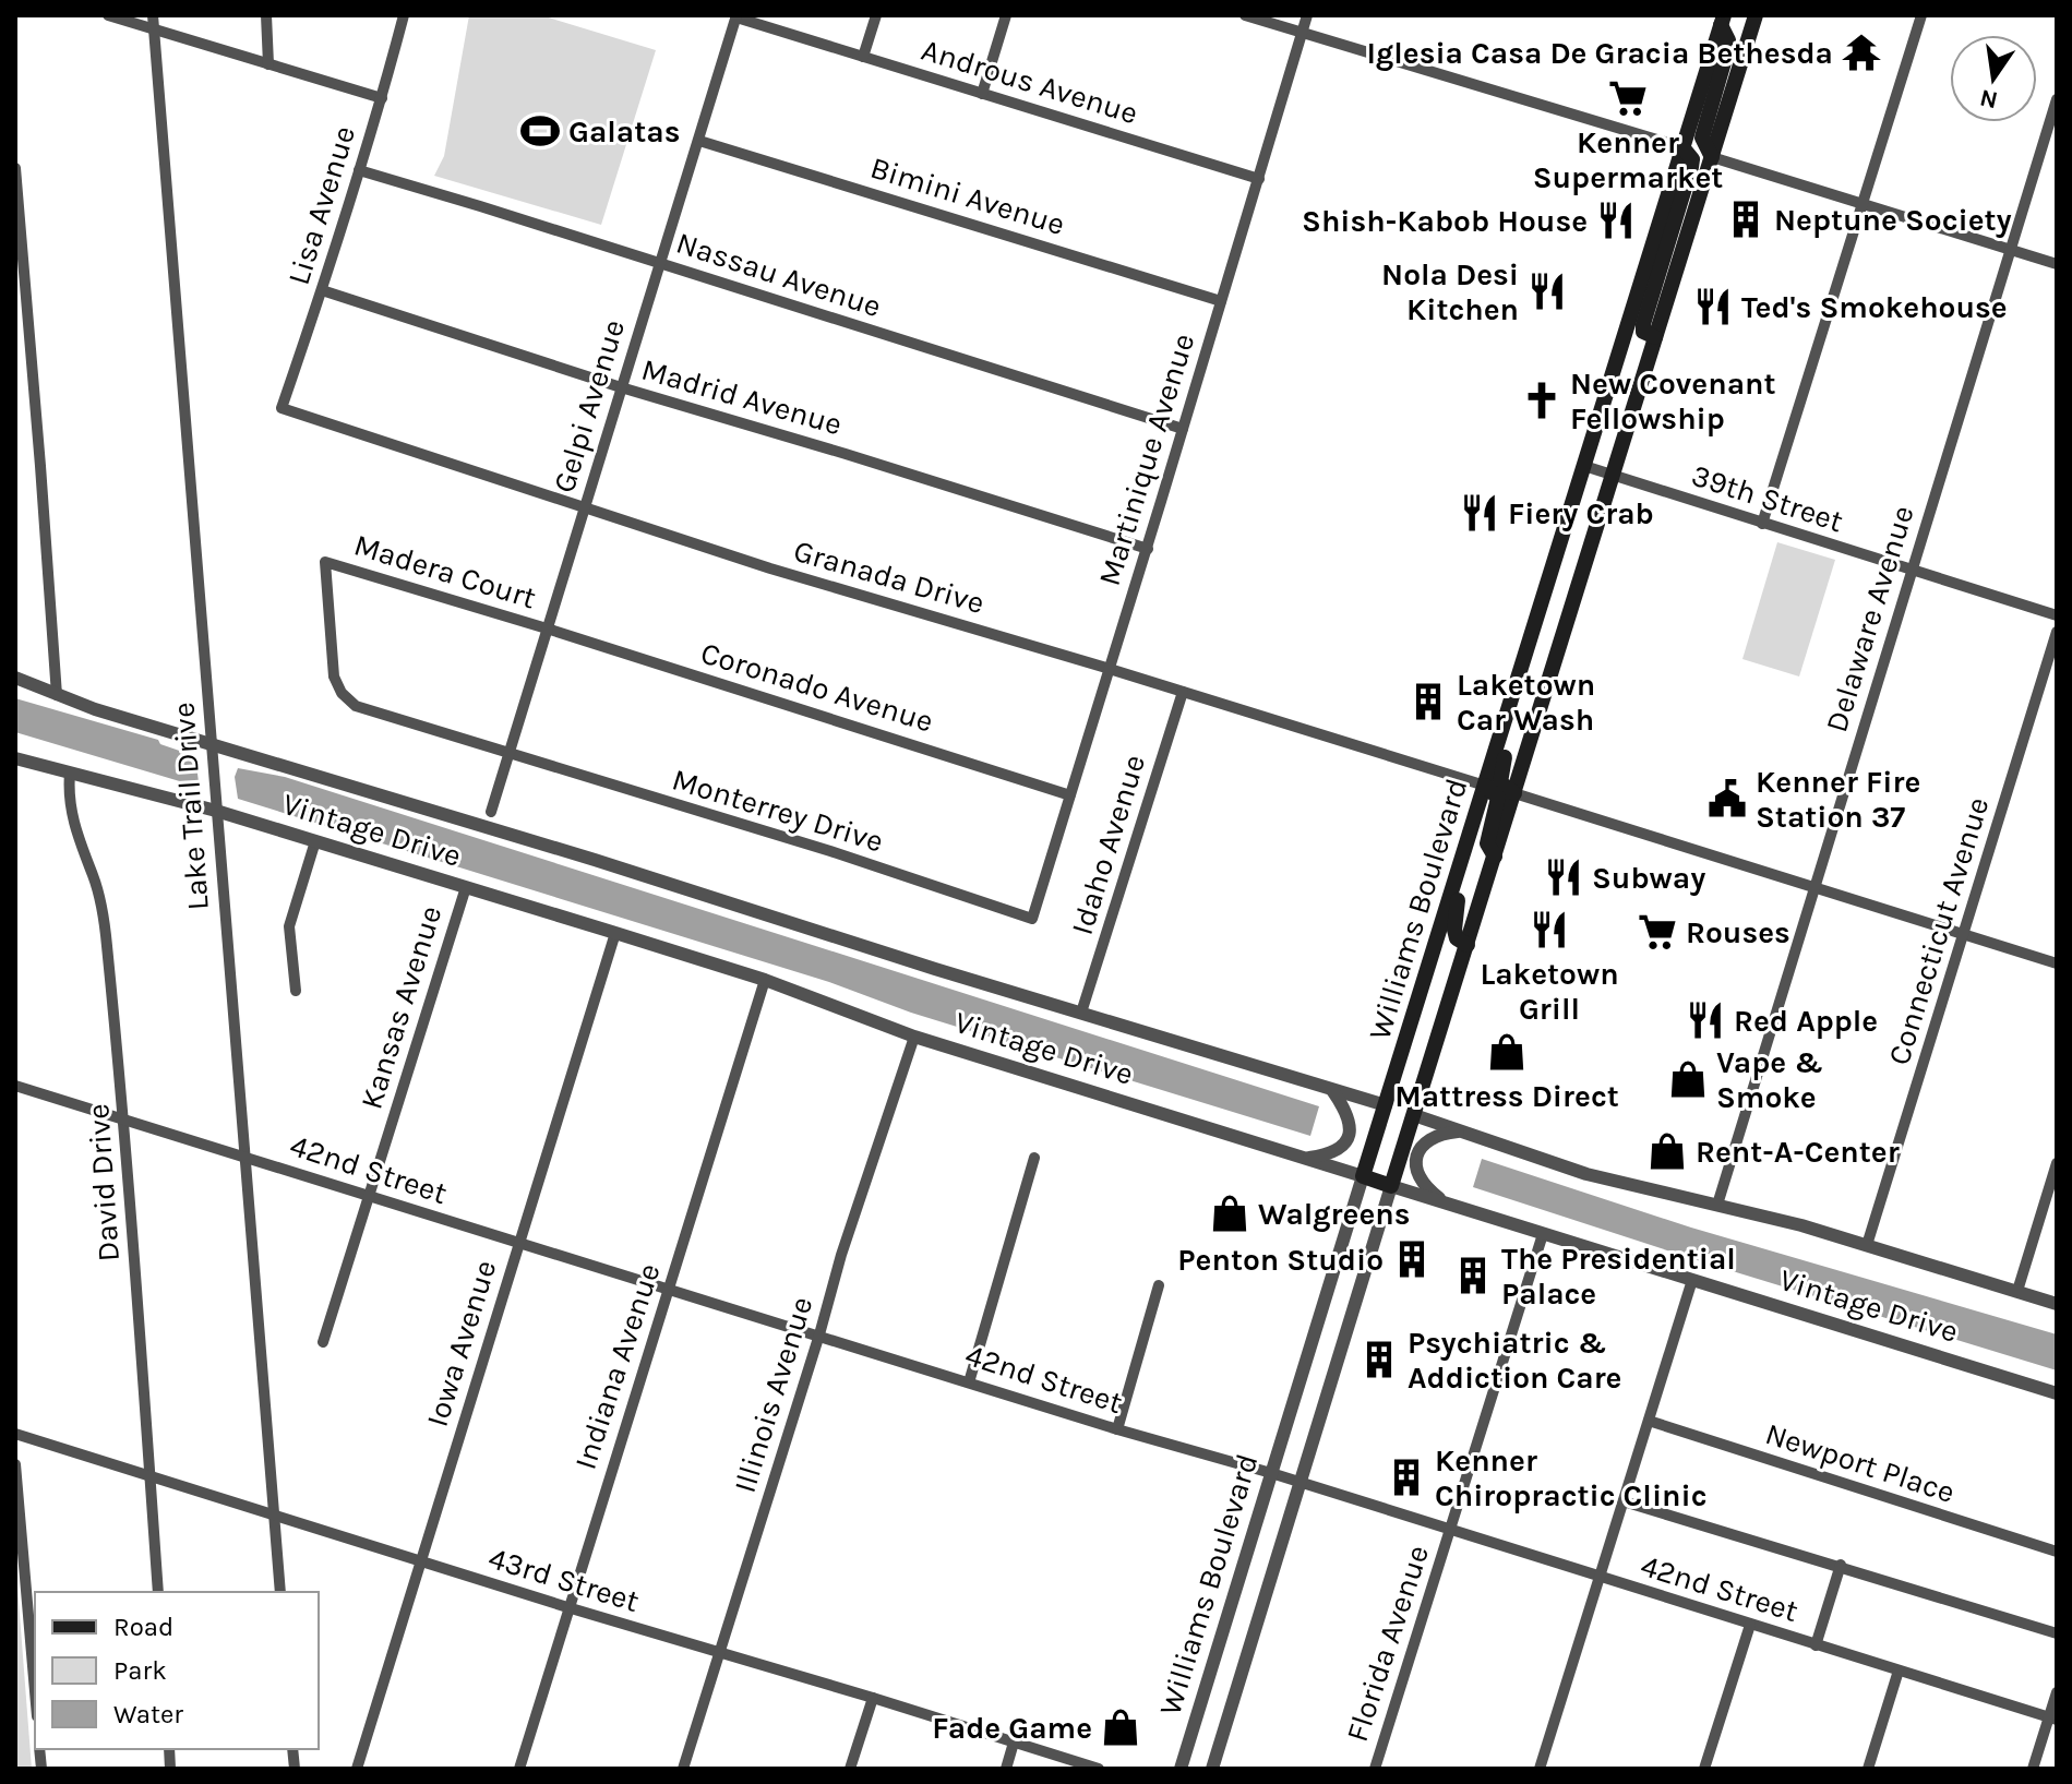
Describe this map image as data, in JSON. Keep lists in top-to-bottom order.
{
  "streets": {
    "main road": ["Vintage Drive", "Williams Boulevard"],
    "street": [
      "Androus Avenue",
      "Bimini Avenue",
      "Lisa Avenue",
      "Nassau Avenue",
      "Madrid Avenue",
      "Gelpi Avenue",
      "Martinique Avenue",
      "39th Street",
      "Madera Court",
      "Granada Drive",
      "Delaware Avenue",
      "Coronado Avenue",
      "Lake Trail Drive",
      "Monterrey Drive",
      "Idaho Avenue",
      "Connecticut Avenue",
      "Kansas Avenue",
      "42nd Street",
      "David Drive",
      "Iowa Avenue",
      "Indiana Avenue",
      "Illinois Avenue",
      "Newport Place",
      "43rd Street",
      "Florida Avenue"
    ]
  },
  "crossings": [
    ["Androus Avenue", "Gelpi Avenue"],
    ["Androus Avenue", "Martinique Avenue"],
    ["Bimini Avenue", "Gelpi Avenue"],
    ["Bimini Avenue", "Martinique Avenue"],
    ["Lisa Avenue", "Nassau Avenue"],
    ["Lisa Avenue", "Madrid Avenue"],
    ["Lisa Avenue", "Granada Drive"],
    ["Nassau Avenue", "Gelpi Avenue"],
    ["Nassau Avenue", "Martinique Avenue"],
    ["Madrid Avenue", "Gelpi Avenue"],
    ["Madrid Avenue", "Martinique Avenue"],
    ["Gelpi Avenue", "Madera Court"],
    ["Gelpi Avenue", "Granada Drive"],
    ["Gelpi Avenue", "Coronado Avenue"],
    ["Gelpi Avenue", "Monterrey Drive"],
    ["Martinique Avenue", "Granada Drive"],
    ["Martinique Avenue", "Coronado Avenue"],
    ["Martinique Avenue", "Monterrey Drive"],
    ["39th Street", "Delaware Avenue"],
    ["39th Street", "Williams Boulevard"],
    ["Madera Court", "Coronado Avenue"],
    ["Madera Court", "Monterrey Drive"],
    ["Granada Drive", "Idaho Avenue"],
    ["Granada Drive", "Williams Boulevard"],
    ["Delaware Avenue", "Vintage Drive"],
    ["Lake Trail Drive", "Vintage Drive"],
    ["Lake Trail Drive", "42nd Street"],
    ["Lake Trail Drive", "43rd Street"],
    ["Vintage Drive", "Idaho Avenue"],
    ["Vintage Drive", "Williams Boulevard"],
    ["Vintage Drive", "Connecticut Avenue"],
    ["Vintage Drive", "Kansas Avenue"],
    ["Vintage Drive", "David Drive"],
    ["Vintage Drive", "Iowa Avenue"],
    ["Vintage Drive", "Indiana Avenue"],
    ["Vintage Drive", "Illinois Avenue"],
    ["Vintage Drive", "Florida Avenue"],
    ["Williams Boulevard", "42nd Street"],
    ["Kansas Avenue", "42nd Street"],
    ["42nd Street", "David Drive"],
    ["42nd Street", "Iowa Avenue"],
    ["42nd Street", "Indiana Avenue"],
    ["42nd Street", "Illinois Avenue"],
    ["42nd Street", "Florida Avenue"],
    ["David Drive", "43rd Street"],
    ["Iowa Avenue", "43rd Street"],
    ["Indiana Avenue", "43rd Street"],
    ["Illinois Avenue", "43rd Street"]
  ],
  "places": {
    "temple": ["Iglesia Casa De Gracia Bethesda"],
    "supermarket": ["Kenner Supermarket", "Rouses"],
    "sports": ["Galatas"],
    "building": [
      "Neptune Society",
      "Laketown Car Wash",
      "Penton Studio",
      "The Presidential Palace",
      "Psychiatric & Addiction Care",
      "Kenner Chiropractic Clinic"
    ],
    "restaurant": [
      "Shish-Kabob House",
      "Nola Desi Kitchen",
      "Ted's Smokehouse",
      "Fiery Crab",
      "Subway",
      "Laketown Grill",
      "Red Apple"
    ],
    "church": ["New Covenant Fellowship"],
    "public building": ["Kenner Fire Station 37"],
    "shop": [
      "Mattress Direct",
      "Vape & Smoke",
      "Rent-A-Center",
      "Walgreens",
      "Fade Game"
    ]
  },
  "legend": ["Road", "Park", "Water"],
  "north": "bottom"
}
